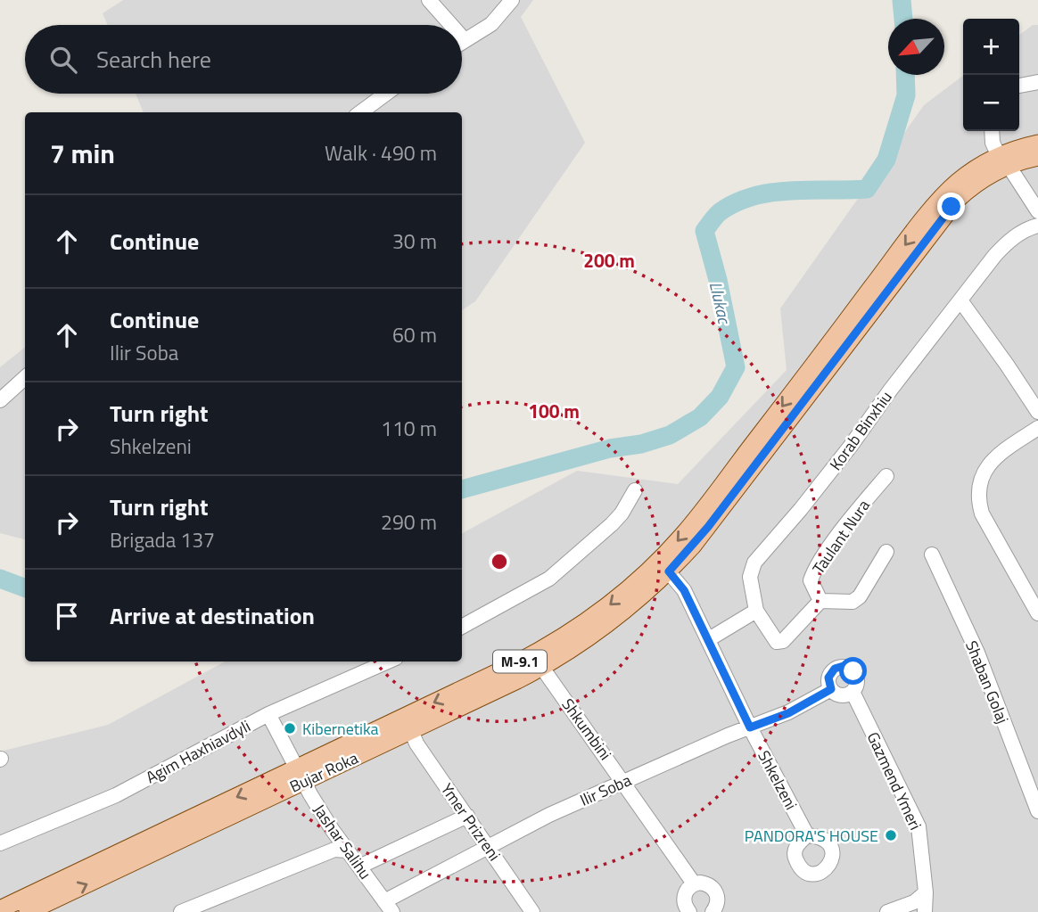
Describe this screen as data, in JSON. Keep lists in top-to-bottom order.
{
  "streets": {
    "main road": ["M-9.1", "Bujar Roka"],
    "street": [
      "Korab Binxhiu",
      "Taulant Nura",
      "Shaban Golaj",
      "Shkumbini",
      "Agim Haxhiavdyli",
      "Shkelzeni",
      "Gazmend Ymeri",
      "Ilir Soba",
      "Ymer Prizreni",
      "Jashar Salihu"
    ]
  },
  "crossings": [
    ["M-9.1", "Bujar Roka"],
    ["M-9.1", "Shkelzeni"],
    ["Shkumbini", "Bujar Roka"],
    ["Shkumbini", "Ilir Soba"],
    ["Agim Haxhiavdyli", "Bujar Roka"],
    ["Bujar Roka", "Shkelzeni"],
    ["Bujar Roka", "Ymer Prizreni"],
    ["Bujar Roka", "Jashar Salihu"],
    ["Shkelzeni", "Ilir Soba"],
    ["Gazmend Ymeri", "Ilir Soba"],
    ["Ilir Soba", "Ymer Prizreni"],
    ["Ilir Soba", "Jashar Salihu"]
  ],
  "water": ["Llukac"],
  "places": ["Kibernetika", "PANDORA'S HOUSE"],
  "north": "bottom left",
  "page": {
    "map_buttons": ["+", "−"],
    "search": "Search here",
    "heading": ["7 min", "Walk · 490 m"],
    "list": [
      ["Continue", "30 m"],
      ["Continue", "Ilir Soba", "60 m"],
      ["Turn right", "Shkelzeni", "110 m"],
      ["Turn right", "Brigada 137", "290 m"],
      "Arrive at destination"
    ]
  },
  "rings": ["200 m", "100 m"]
}
